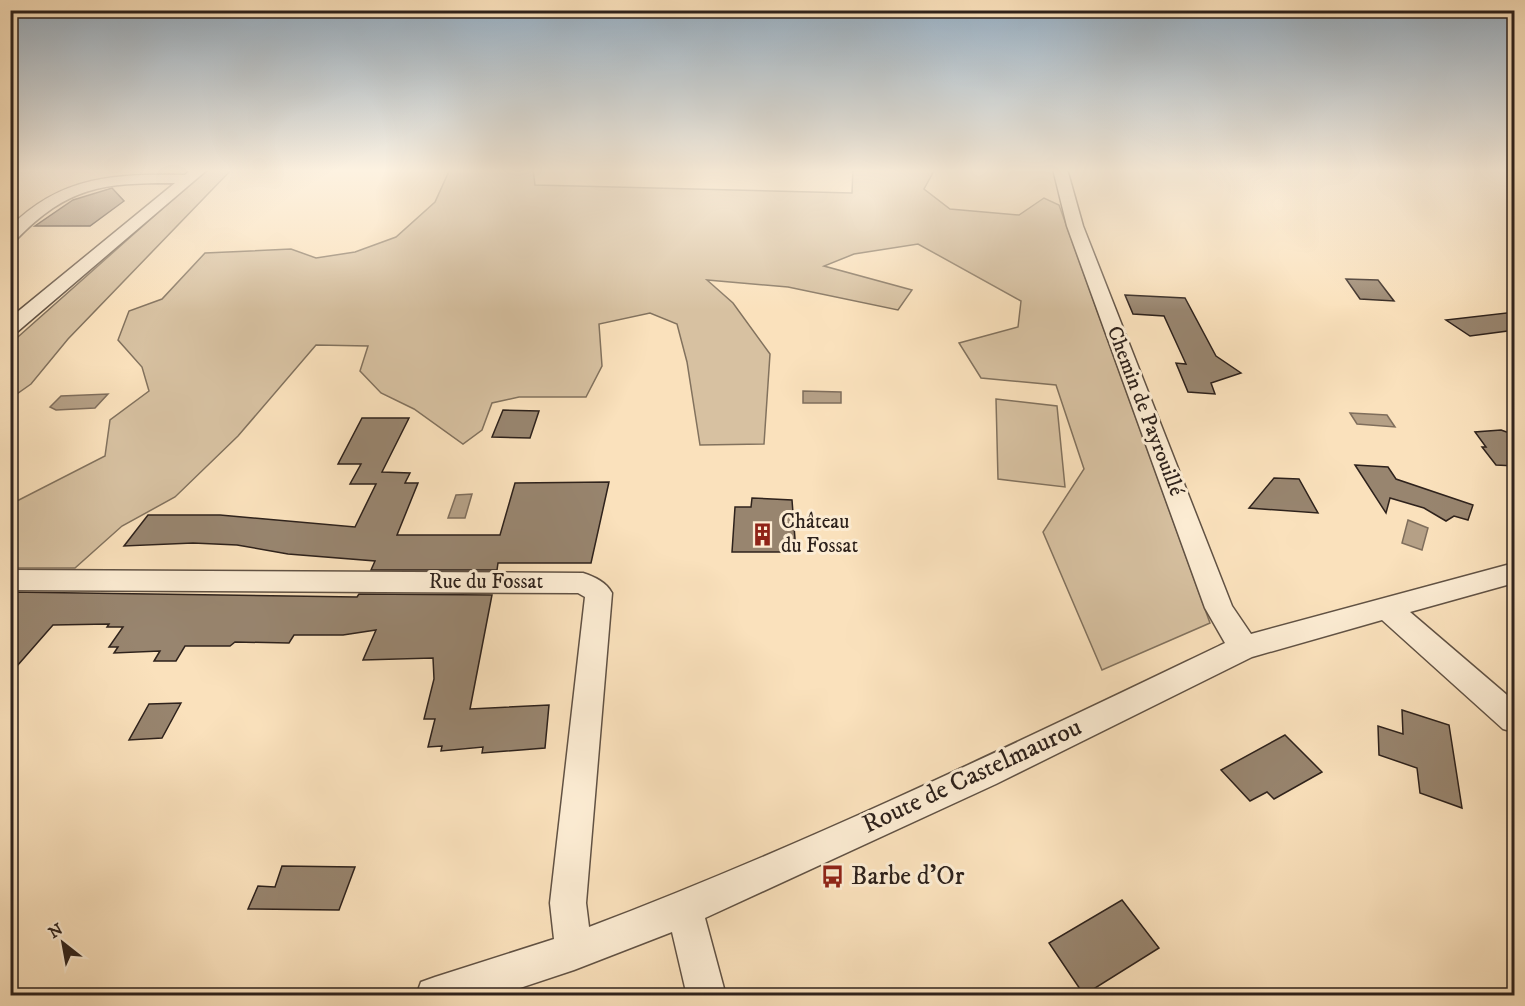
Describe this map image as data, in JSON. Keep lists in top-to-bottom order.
{
  "streets": {
    "street": ["Chemin de Payrouillé", "Rue du Fossat", "Route de Castelmaurou"]
  },
  "crossings": [
    ["Chemin de Payrouillé", "Route de Castelmaurou"],
    ["Rue du Fossat", "Route de Castelmaurou"]
  ],
  "places": {
    "building": ["Château du Fossat"],
    "bus stop": ["Barbe d'Or"]
  },
  "north": "top left"
}
